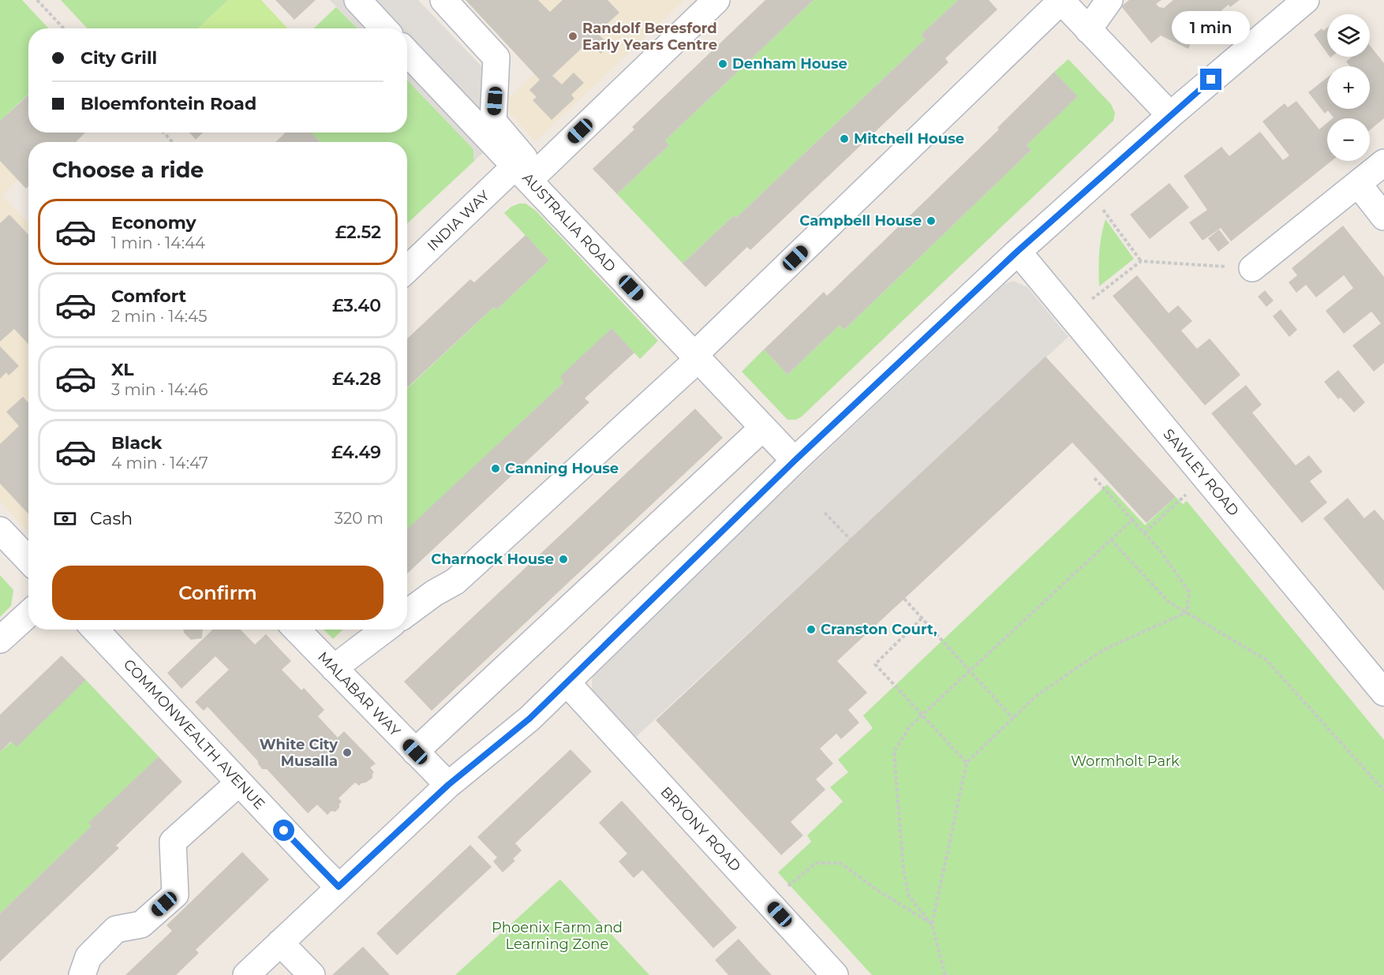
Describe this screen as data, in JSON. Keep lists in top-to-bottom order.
{
  "streets": {
    "street": [
      "INDIA WAY",
      "AUSTRALIA ROAD",
      "SAWLEY ROAD",
      "MALABAR WAY",
      "COMMONWEALTH AVENUE",
      "BRYONY ROAD"
    ]
  },
  "crossings": [
    ["INDIA WAY", "AUSTRALIA ROAD"]
  ],
  "parks": ["Wormholt Park", "Phoenix Farm and Learning Zone"],
  "places": [
    "Randolf Beresford Early Years Centre",
    "Denham House",
    "Mitchell House",
    "Campbell House",
    "Canning House",
    "Charnock House",
    "Cranston Court,",
    "White City Musalla"
  ],
  "page": {
    "bubble": "1 min",
    "map_buttons": ["+", "−"],
    "banner": ["City Grill", "Bloemfontein Road"],
    "heading": "Choose a ride",
    "list": [
      {
        "name": "Economy",
        "note": "1 min · 14:44",
        "value": "£2.52"
      },
      {
        "name": "Comfort",
        "note": "2 min · 14:45",
        "value": "£3.40"
      },
      {
        "name": "XL",
        "note": "3 min · 14:46",
        "value": "£4.28"
      },
      {
        "name": "Black",
        "note": "4 min · 14:47",
        "value": "£4.49"
      }
    ],
    "pay": ["Cash", "320 m"],
    "buttons": "Confirm"
  }
}
